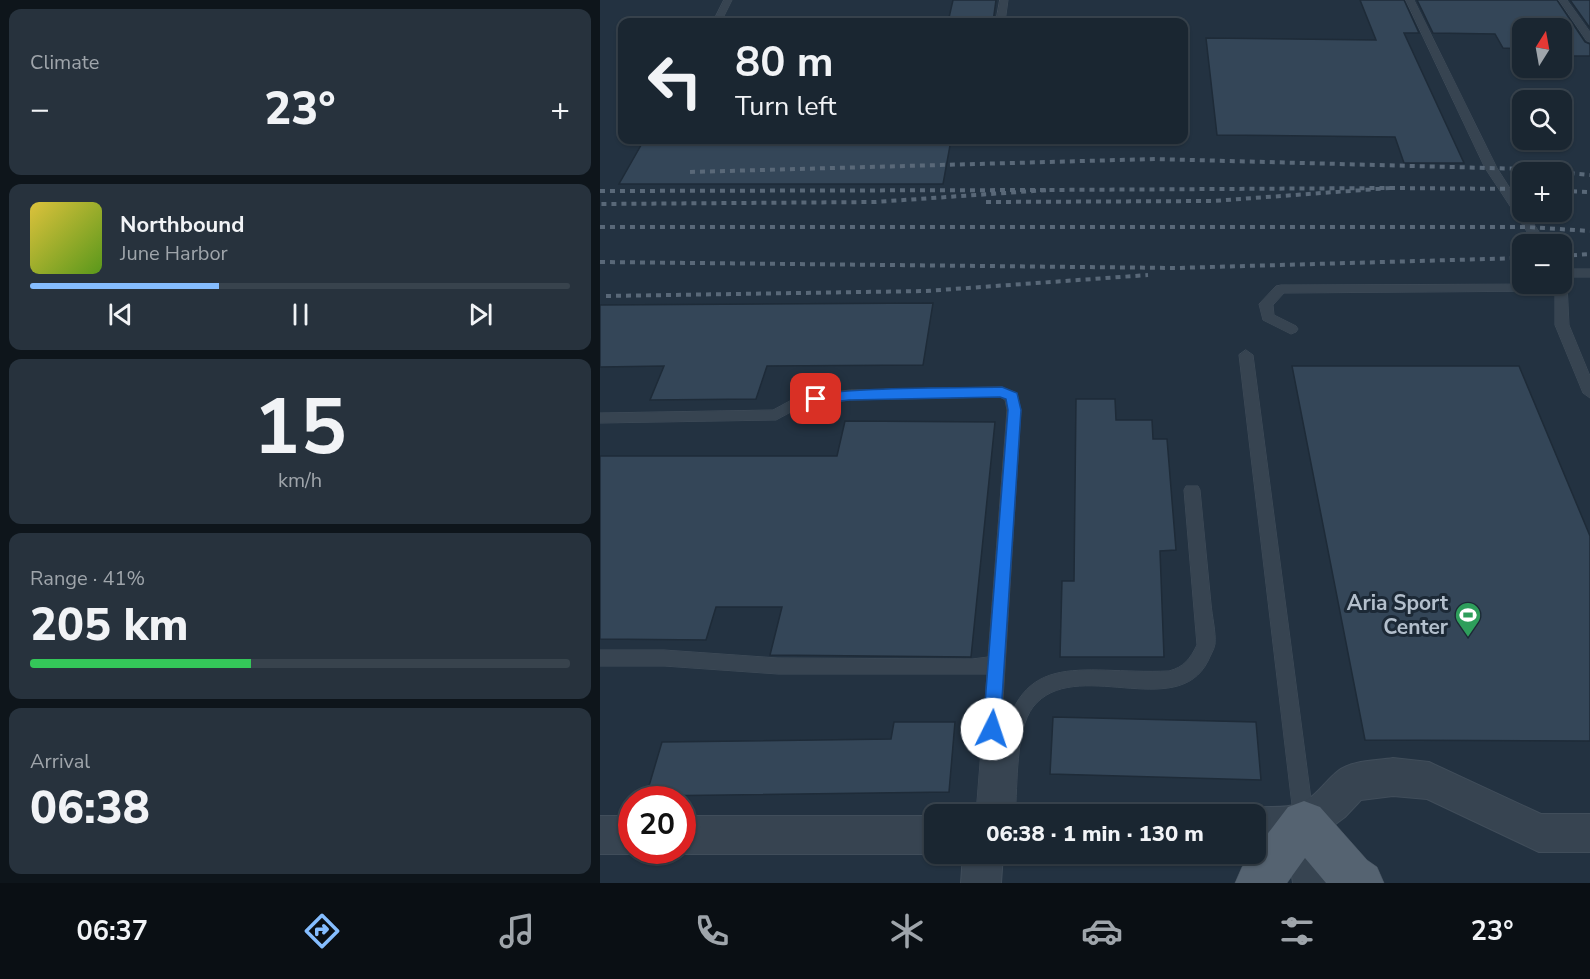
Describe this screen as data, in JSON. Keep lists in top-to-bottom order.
{
  "places": {
    "sports": ["Aria Sport Center"]
  },
  "north": "top",
  "page": {
    "tile": [
      "Climate",
      ["15", "km/h"],
      ["Range · 41%", "205 km"],
      ["Arrival", "06:38"]
    ],
    "map_buttons": ["+", "−"],
    "turn": ["80 m", "Turn left"],
    "heat": ["−", "23°", "+"],
    "song": ["Northbound", "June Harbor"],
    "limit": "20",
    "trip": "06:38 · 1 min · 130 m",
    "tabs": ["06:37", "23°"]
  }
}
